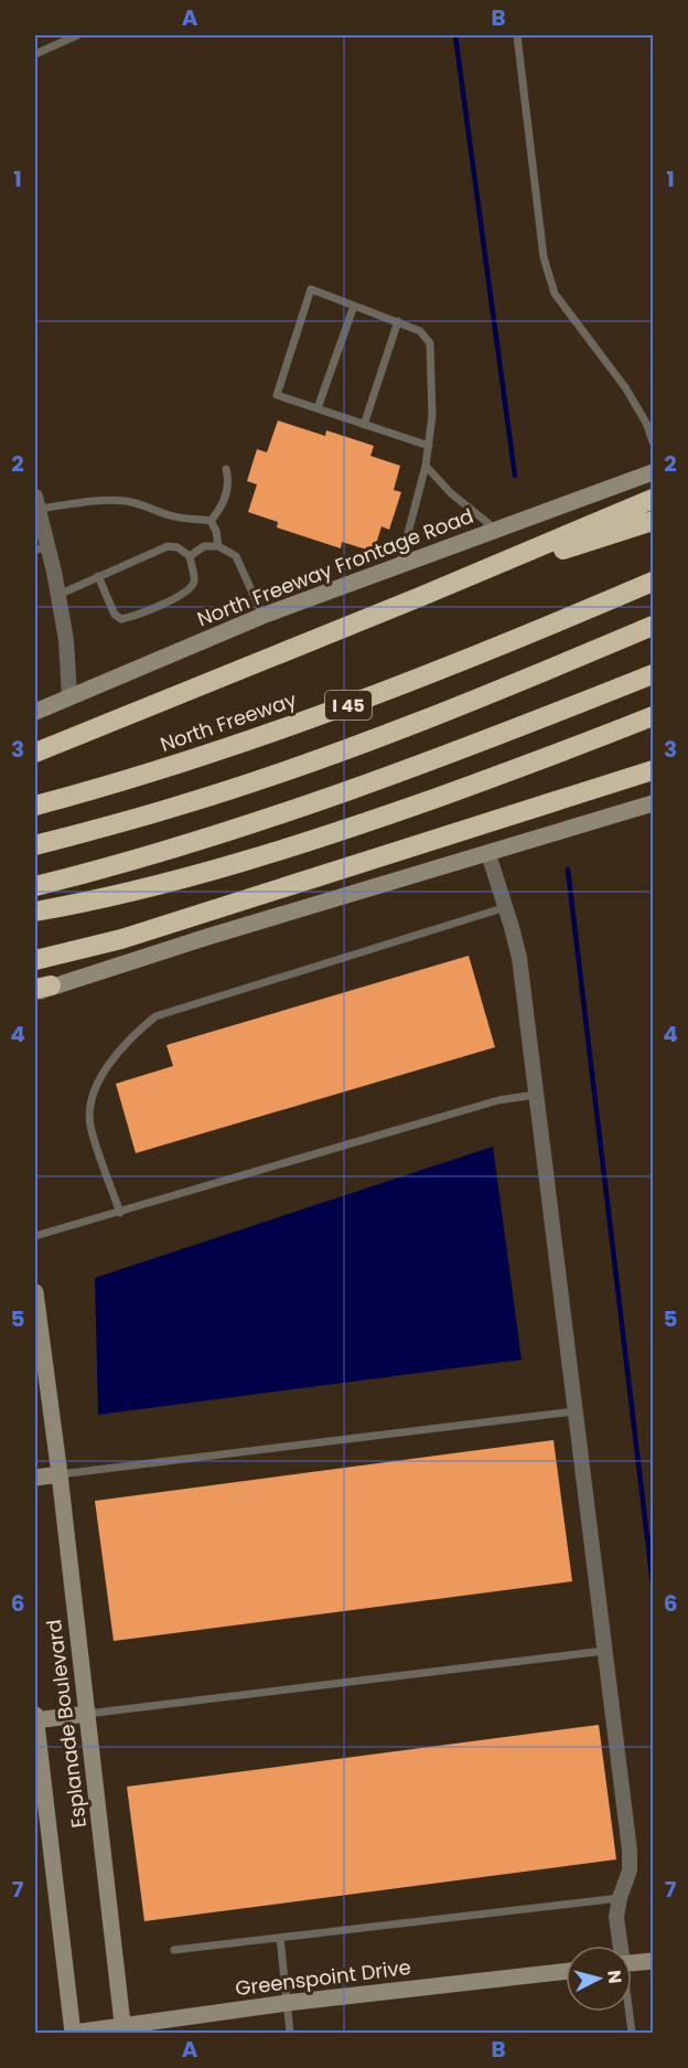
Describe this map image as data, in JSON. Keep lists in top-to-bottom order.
{
  "streets": {
    "highway": ["I 45", "North Freeway"],
    "street": ["North Freeway Frontage Road", "Esplanade Boulevard", "Greenspoint Drive"]
  },
  "crossings": [
    ["Esplanade Boulevard", "Greenspoint Drive"]
  ],
  "north": "right",
  "grid": {
    "columns": ["A", "B"],
    "rows": [
      "1",
      "2",
      "3",
      "4",
      "5",
      "6",
      "7"
    ]
  }
}
